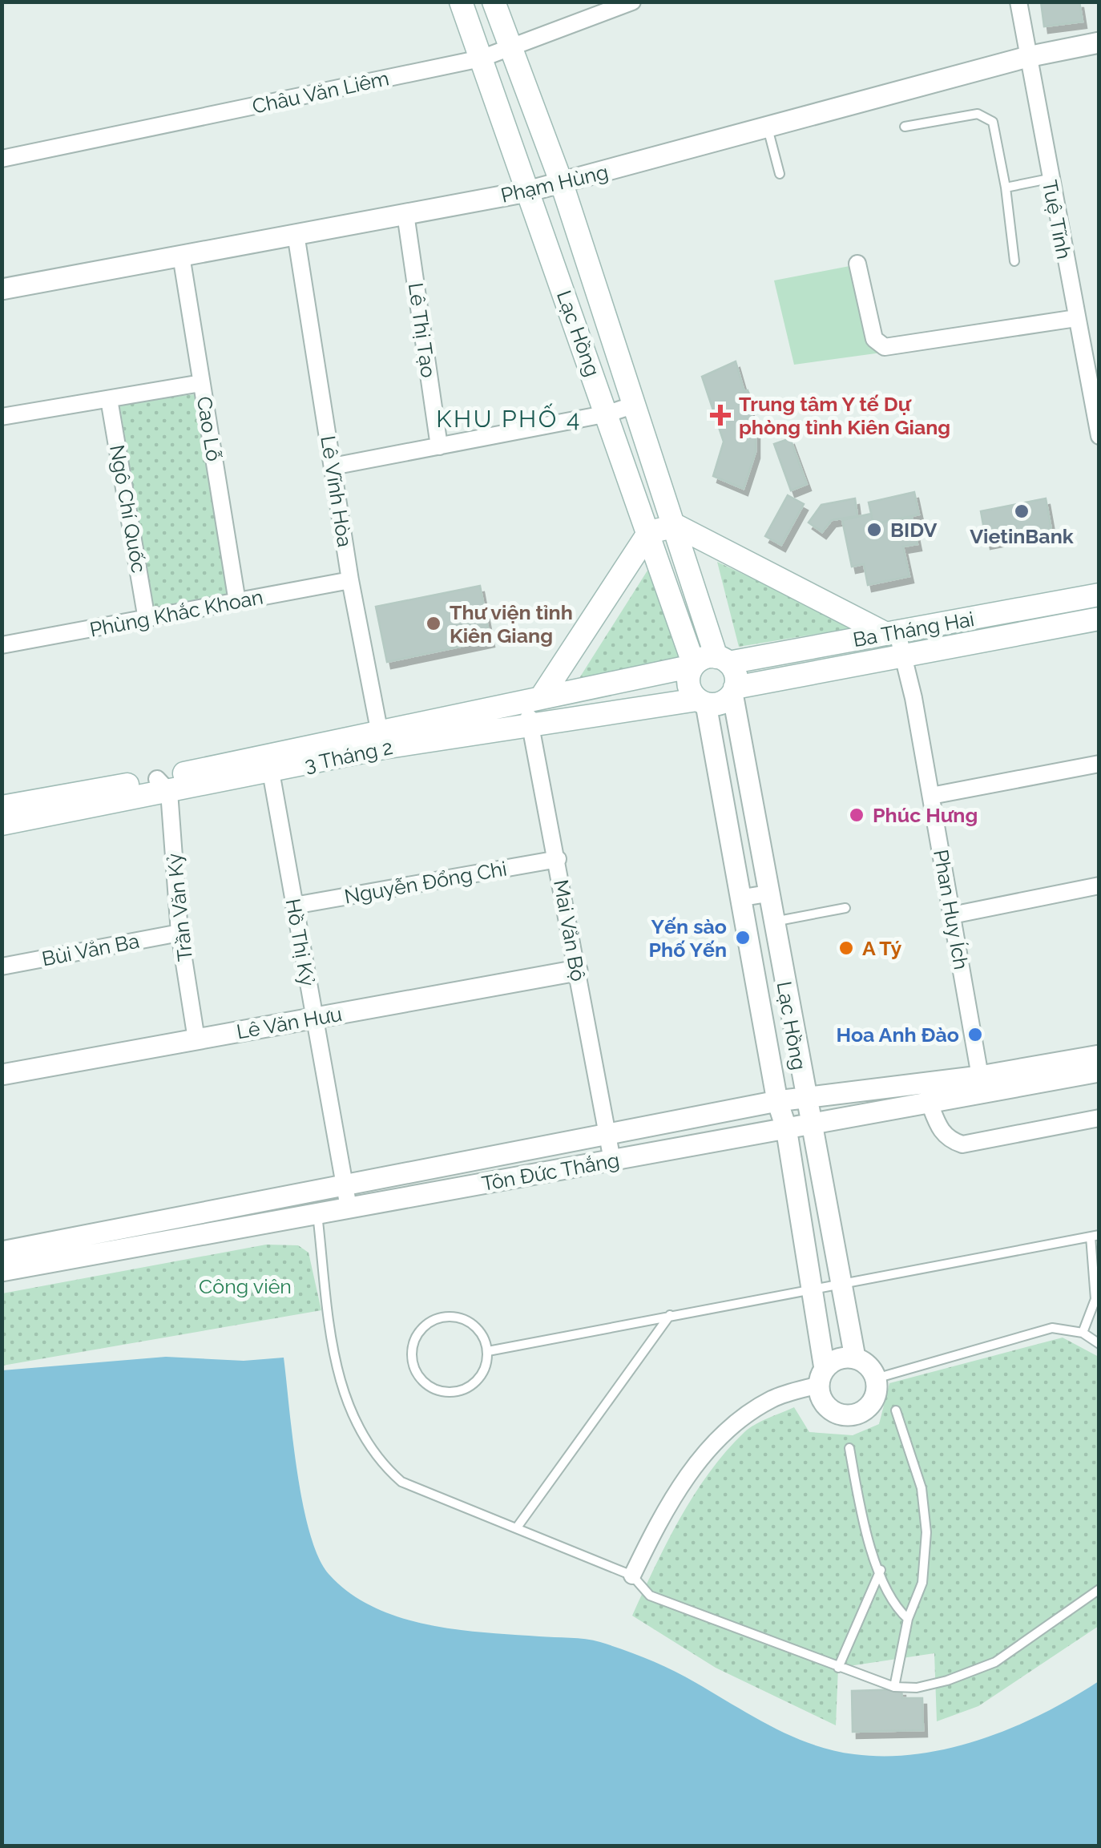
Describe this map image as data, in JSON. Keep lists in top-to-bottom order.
{
  "streets": {
    "main road": ["Lạc Hồng", "Ba Tháng Hai", "3 Tháng 2"],
    "street": [
      "Châu Văn Liêm",
      "Phạm Hùng",
      "Tuệ Tĩnh",
      "Lê Thị Tạo",
      "Cao Lỗ",
      "Lê Vĩnh Hòa",
      "Ngô Chí Quốc",
      "Phùng Khắc Khoan",
      "Nguyễn Đổng Chi",
      "Trần Văn Kỷ",
      "Phan Huy Ích",
      "Mai Văn Bộ",
      "Hồ Thị Kỷ",
      "Bùi Văn Ba",
      "Lê Văn Hưu",
      "Tôn Đức Thắng"
    ]
  },
  "crossings": [
    ["Châu Văn Liêm", "Lạc Hồng"],
    ["Phạm Hùng", "Tuệ Tĩnh"],
    ["Phạm Hùng", "Lê Thị Tạo"],
    ["Phạm Hùng", "Lạc Hồng"],
    ["Phạm Hùng", "Cao Lỗ"],
    ["Phạm Hùng", "Lê Vĩnh Hòa"],
    ["Lạc Hồng", "Ba Tháng Hai"],
    ["Lạc Hồng", "3 Tháng 2"],
    ["Lạc Hồng", "Tôn Đức Thắng"],
    ["Cao Lỗ", "Phùng Khắc Khoan"],
    ["Lê Vĩnh Hòa", "Phùng Khắc Khoan"],
    ["Lê Vĩnh Hòa", "3 Tháng 2"],
    ["Ngô Chí Quốc", "Phùng Khắc Khoan"],
    ["Ba Tháng Hai", "3 Tháng 2"],
    ["Ba Tháng Hai", "Phan Huy Ích"],
    ["3 Tháng 2", "Trần Văn Kỷ"],
    ["3 Tháng 2", "Mai Văn Bộ"],
    ["3 Tháng 2", "Hồ Thị Kỷ"],
    ["Nguyễn Đổng Chi", "Mai Văn Bộ"],
    ["Nguyễn Đổng Chi", "Hồ Thị Kỷ"],
    ["Trần Văn Kỷ", "Bùi Văn Ba"],
    ["Trần Văn Kỷ", "Lê Văn Hưu"],
    ["Phan Huy Ích", "Tôn Đức Thắng"],
    ["Mai Văn Bộ", "Lê Văn Hưu"],
    ["Mai Văn Bộ", "Tôn Đức Thắng"],
    ["Hồ Thị Kỷ", "Lê Văn Hưu"],
    ["Hồ Thị Kỷ", "Tôn Đức Thắng"]
  ],
  "districts": ["KHU PHỐ 4"],
  "parks": ["Công viên"],
  "places": {
    "health": ["Trung tâm Y tế Dự phòng tỉnh Kiên Giang"],
    "other": [
      "VietinBank",
      "BIDV",
      "Thư viện tỉnh Kiên Giang",
      "Phúc Hưng",
      "Yến sào Phố Yến",
      "A Tý",
      "Hoa Anh Đào"
    ]
  }
}
